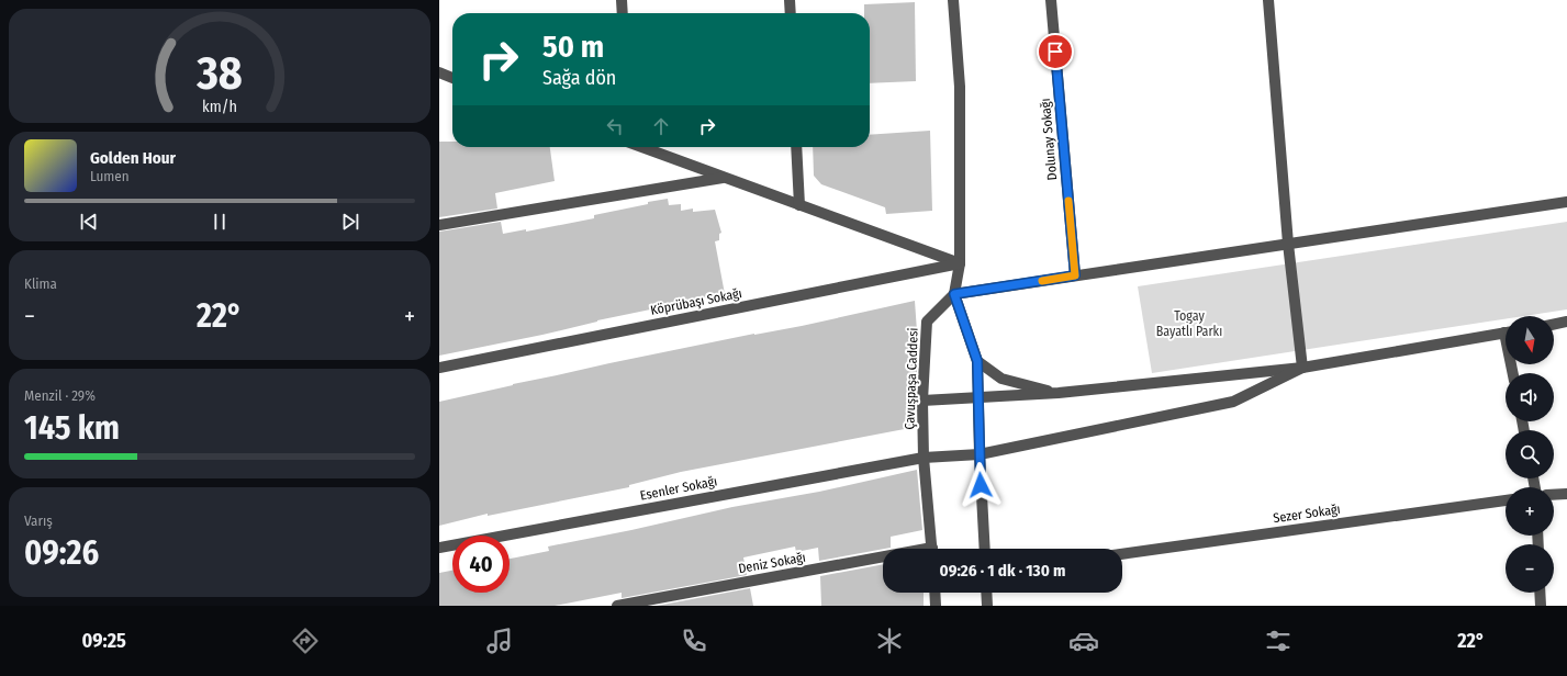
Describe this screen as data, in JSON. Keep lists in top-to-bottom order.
{
  "streets": {
    "street": [
      "Dolunay Sokağı",
      "Köprübaşı Sokağı",
      "Çavuşpaşa Caddesi",
      "Esenler Sokağı",
      "Sezer Sokağı",
      "Deniz Sokağı"
    ]
  },
  "crossings": [
    ["Çavuşpaşa Caddesi", "Esenler Sokağı"]
  ],
  "parks": ["Togay Bayatlı Parkı"],
  "north": "bottom",
  "page": {
    "turn": ["50 m", "Sağa dön"],
    "song": ["Golden Hour", "Lumen"],
    "tile": [
      "Klima",
      ["Menzil · 29%", "145 km"],
      ["Varış", "09:26"]
    ],
    "heat": ["−", "22°", "+"],
    "map_buttons": ["+", "−"],
    "limit": "40",
    "trip": "09:26 · 1 dk · 130 m",
    "tabs": ["09:25", "22°"],
    "gauge": ["38", "km/h"]
  }
}
